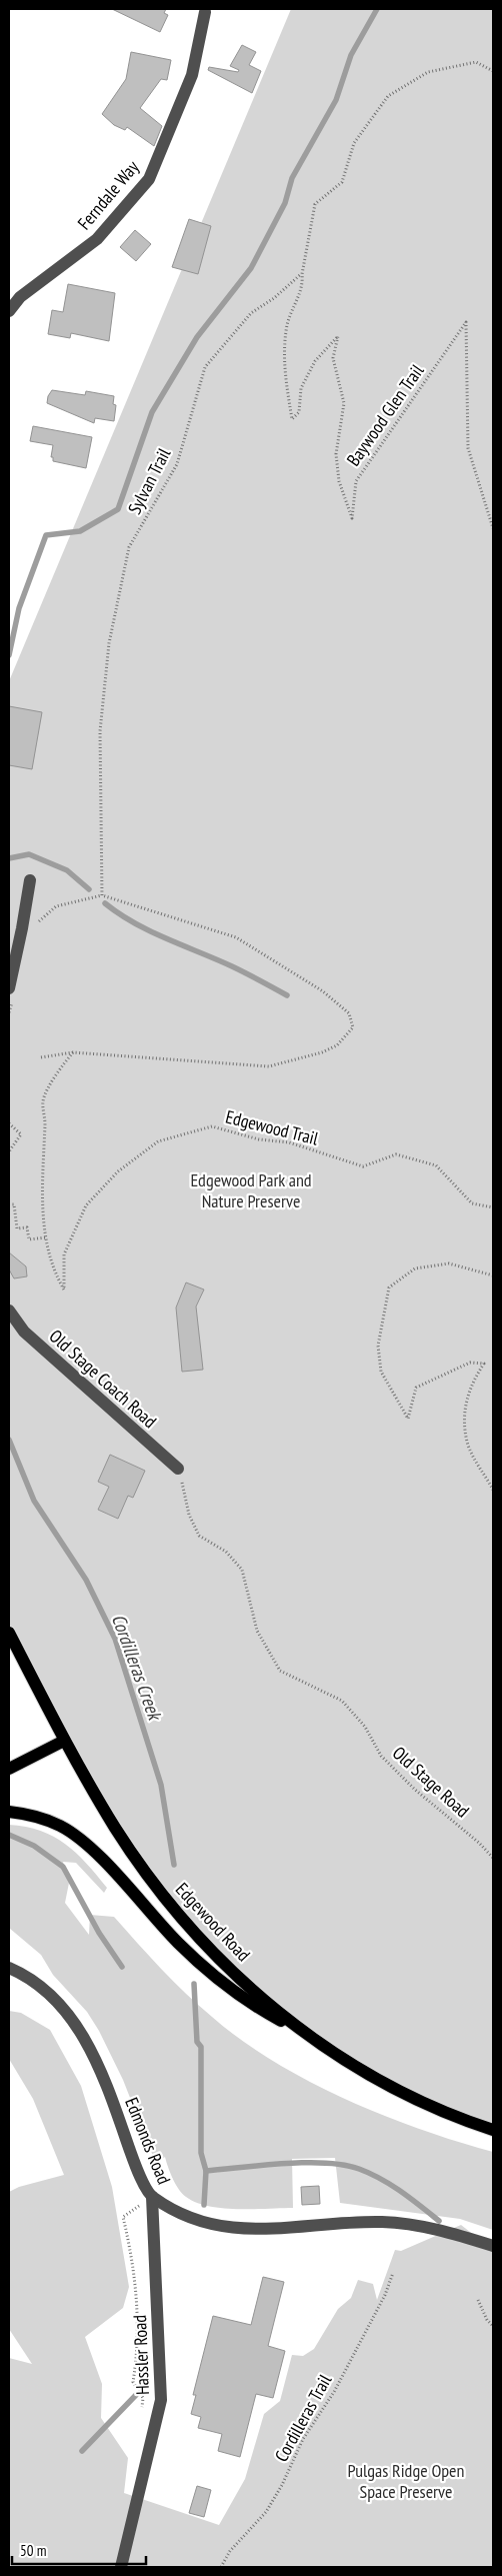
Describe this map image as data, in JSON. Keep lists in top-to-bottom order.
{
  "streets": {
    "main road": ["Edgewood Road"],
    "street": [
      "Ferndale Way",
      "Old Stage Coach Road",
      "Edmonds Road",
      "Hassler Road"
    ],
    "path": [
      "Baywood Glen Trail",
      "Sylvan Trail",
      "Edgewood Trail",
      "Old Stage Road",
      "Cordilleras Trail"
    ]
  },
  "crossings": [
    ["Baywood Glen Trail", "Sylvan Trail"],
    ["Old Stage Coach Road", "Old Stage Road"],
    ["Edmonds Road", "Hassler Road"]
  ],
  "water": ["Cordilleras Creek"],
  "parks": ["Edgewood Park and Nature Preserve", "Pulgas Ridge Open Space Preserve"],
  "scale_bar": "50 m"
}
